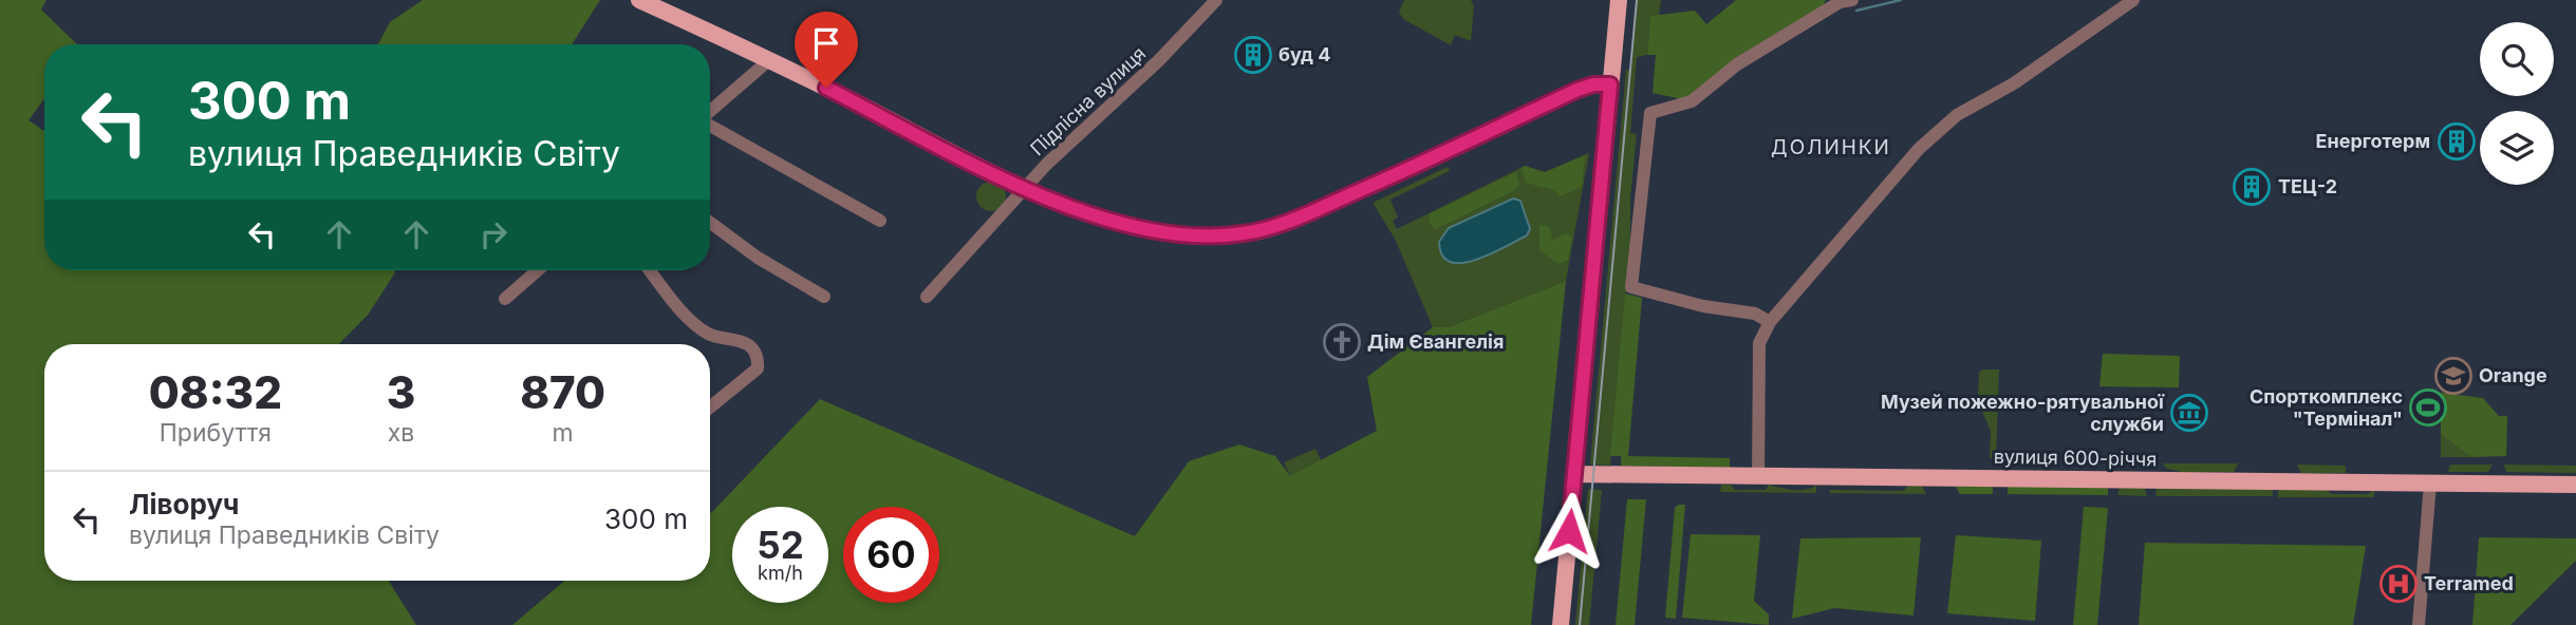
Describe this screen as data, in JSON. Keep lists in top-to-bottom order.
{
  "streets": {
    "main road": ["вулиця 600-річчя"],
    "street": ["Підлісна вулиця"]
  },
  "districts": ["ДОЛИНКИ"],
  "places": {
    "building": ["буд 4", "Енерготерм", "ТЕЦ-2"],
    "church": ["Дім Євангелія"],
    "school or university": ["Orange"],
    "sports": ["Спорткомплекс \"Термінал\""],
    "museum": ["Музей пожежно-рятувальної служби"],
    "hospital": ["Terramed"]
  },
  "page": {
    "turn": ["300 m", "вулиця Праведників Світу"],
    "eta": [
      "08:32",
      "Прибуття",
      "3",
      "хв",
      "870",
      "m"
    ],
    "list": [
      {
        "name": "Ліворуч",
        "note": "вулиця Праведників Світу",
        "value": "300 m"
      }
    ],
    "speed": "52 km/h",
    "limit": "60"
  }
}
